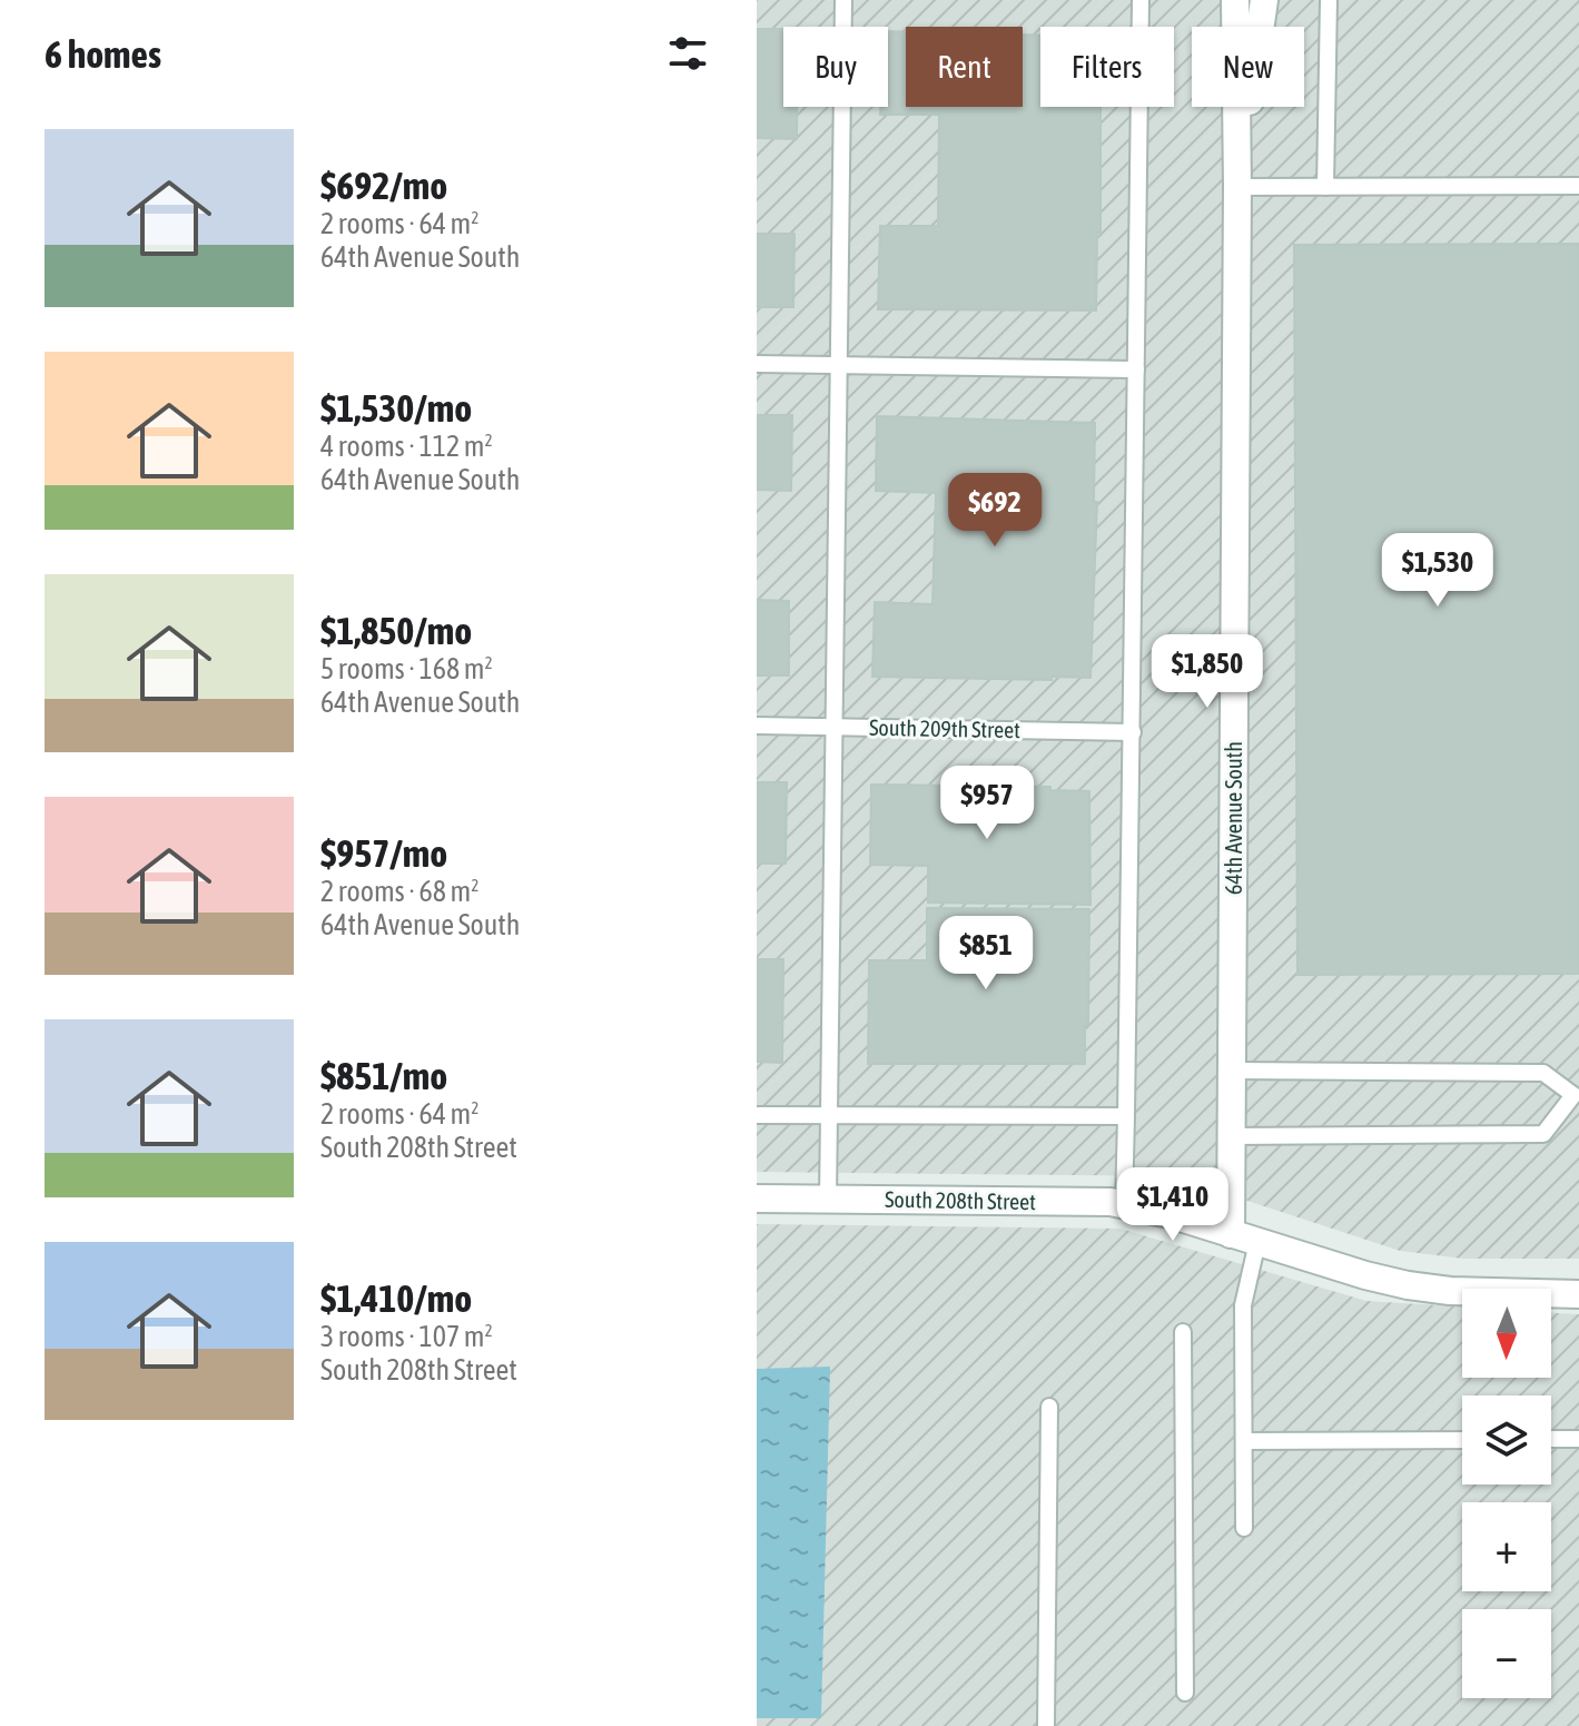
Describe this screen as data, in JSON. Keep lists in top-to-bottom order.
{
  "streets": {
    "street": ["64th Avenue South", "South 208th Street"],
    "lane": ["South 209th Street"]
  },
  "crossings": [
    ["64th Avenue South", "South 208th Street"]
  ],
  "north": "bottom",
  "page": {
    "heading": "6 homes",
    "chip": [
      "Buy",
      "Rent",
      "Filters",
      "New"
    ],
    "list": [
      {
        "name": "$692/mo",
        "note": "2 rooms · 64 m² · 64th Avenue South"
      },
      {
        "name": "$1,530/mo",
        "note": "4 rooms · 112 m² · 64th Avenue South"
      },
      {
        "name": "$1,850/mo",
        "note": "5 rooms · 168 m² · 64th Avenue South"
      },
      {
        "name": "$957/mo",
        "note": "2 rooms · 68 m² · 64th Avenue South"
      },
      {
        "name": "$851/mo",
        "note": "2 rooms · 64 m² · South 208th Street"
      },
      {
        "name": "$1,410/mo",
        "note": "3 rooms · 107 m² · South 208th Street"
      }
    ],
    "price": [
      "$692",
      "$1,530",
      "$1,850",
      "$957",
      "$851",
      "$1,410"
    ],
    "map_buttons": ["+", "−"]
  }
}
